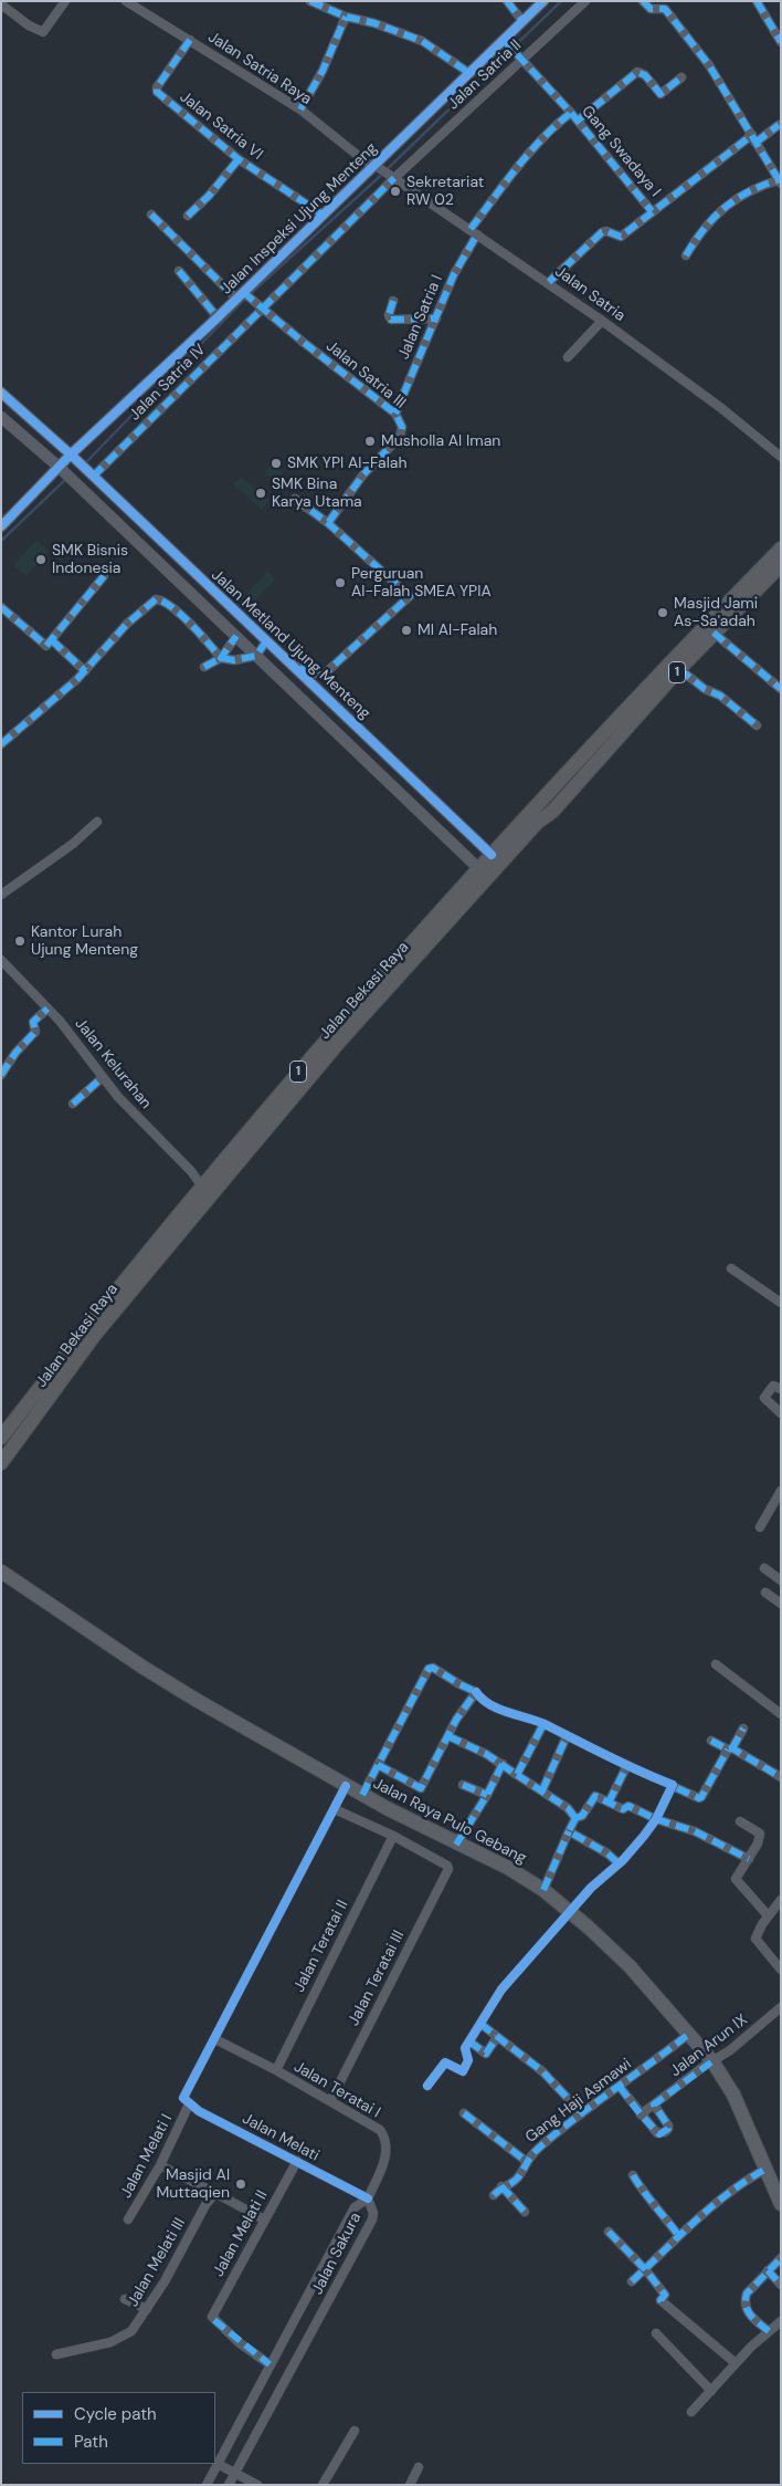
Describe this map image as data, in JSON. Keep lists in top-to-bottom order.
{
  "streets": {
    "highway": ["1", "Jalan Bekasi Raya"],
    "main road": ["Jalan Raya Pulo Gebang"],
    "street": [
      "Jalan Satria Raya",
      "Jalan Satria II",
      "Jalan Satria VI",
      "Gang Swadaya I",
      "Jalan Inspeksi Ujung Menteng",
      "Jalan Satria",
      "Jalan Satria I",
      "Jalan Satria III",
      "Jalan Satria IV",
      "Jalan Metland Ujung Menteng",
      "Jalan Kelurahan",
      "Jalan Teratai II",
      "Jalan Teratai III",
      "Jalan Arun IX",
      "Jalan Teratai I",
      "Gang Haji Asmawi",
      "Jalan Melati",
      "Jalan Melati I",
      "Jalan Melati II",
      "Jalan Sakura",
      "Jalan Melati III"
    ]
  },
  "crossings": [
    ["Jalan Satria Raya", "Jalan Satria VI"],
    ["Jalan Satria Raya", "Jalan Inspeksi Ujung Menteng"],
    ["Jalan Satria Raya", "Jalan Satria"],
    ["Jalan Satria II", "Gang Swadaya I"],
    ["Jalan Satria II", "Jalan Satria"],
    ["Jalan Satria II", "Jalan Satria III"],
    ["Jalan Satria II", "Jalan Satria IV"],
    ["Jalan Satria VI", "Jalan Inspeksi Ujung Menteng"],
    ["Gang Swadaya I", "Jalan Inspeksi Ujung Menteng"],
    ["Gang Swadaya I", "Jalan Satria"],
    ["Gang Swadaya I", "Jalan Satria I"],
    ["Jalan Inspeksi Ujung Menteng", "Jalan Satria"],
    ["Jalan Inspeksi Ujung Menteng", "Jalan Satria III"],
    ["Jalan Inspeksi Ujung Menteng", "Jalan Metland Ujung Menteng"],
    ["Jalan Satria", "Jalan Satria I"],
    ["Jalan Satria I", "Jalan Satria III"],
    ["Jalan Satria III", "Jalan Satria IV"],
    ["Jalan Satria IV", "Jalan Metland Ujung Menteng"],
    ["Jalan Metland Ujung Menteng", "Jalan Bekasi Raya"],
    ["Jalan Bekasi Raya", "Jalan Kelurahan"],
    ["Jalan Raya Pulo Gebang", "Jalan Arun IX"],
    ["Jalan Raya Pulo Gebang", "Gang Haji Asmawi"],
    ["Jalan Raya Pulo Gebang", "Jalan Melati I"],
    ["Jalan Teratai II", "Jalan Teratai III"],
    ["Jalan Teratai II", "Jalan Teratai I"],
    ["Jalan Teratai III", "Jalan Teratai I"],
    ["Jalan Teratai I", "Jalan Melati"],
    ["Jalan Teratai I", "Jalan Melati I"],
    ["Jalan Teratai I", "Jalan Sakura"],
    ["Jalan Melati", "Jalan Melati I"],
    ["Jalan Melati", "Jalan Melati II"],
    ["Jalan Melati", "Jalan Sakura"],
    ["Jalan Melati II", "Jalan Sakura"]
  ],
  "places": [
    "Sekretariat RW 02",
    "Musholla Al Iman",
    "SMK YPI Al-Falah",
    "SMK Bina Karya Utama",
    "SMK Bisnis Indonesia",
    "Perguruan Al-Falah SMEA YPIA",
    "Masjid Jami As-Sa'adah",
    "MI Al-Falah",
    "Kantor Lurah Ujung Menteng",
    "Masjid Al Muttaqien"
  ],
  "legend": ["Cycle path", "Path"]
}
